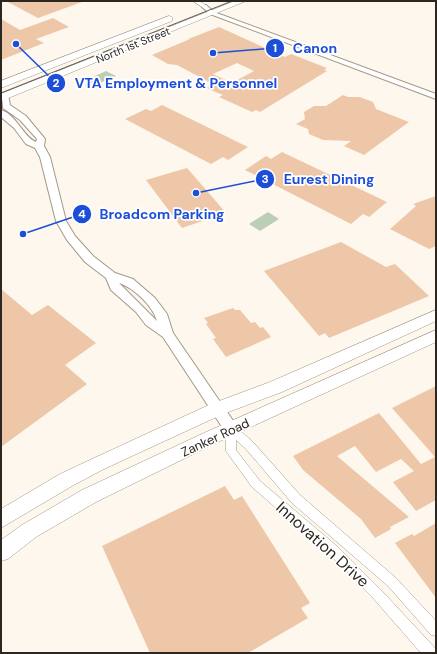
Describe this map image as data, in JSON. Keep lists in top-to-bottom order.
{
  "streets": {
    "main road": ["North 1st Street", "Zanker Road"],
    "street": ["Innovation Drive"]
  },
  "crossings": [
    ["North 1st Street", "Innovation Drive"],
    ["Zanker Road", "Innovation Drive"]
  ],
  "places": [
    "VTA Employment & Personnel",
    "Canon",
    "Eurest Dining",
    "Broadcom Parking"
  ]
}
